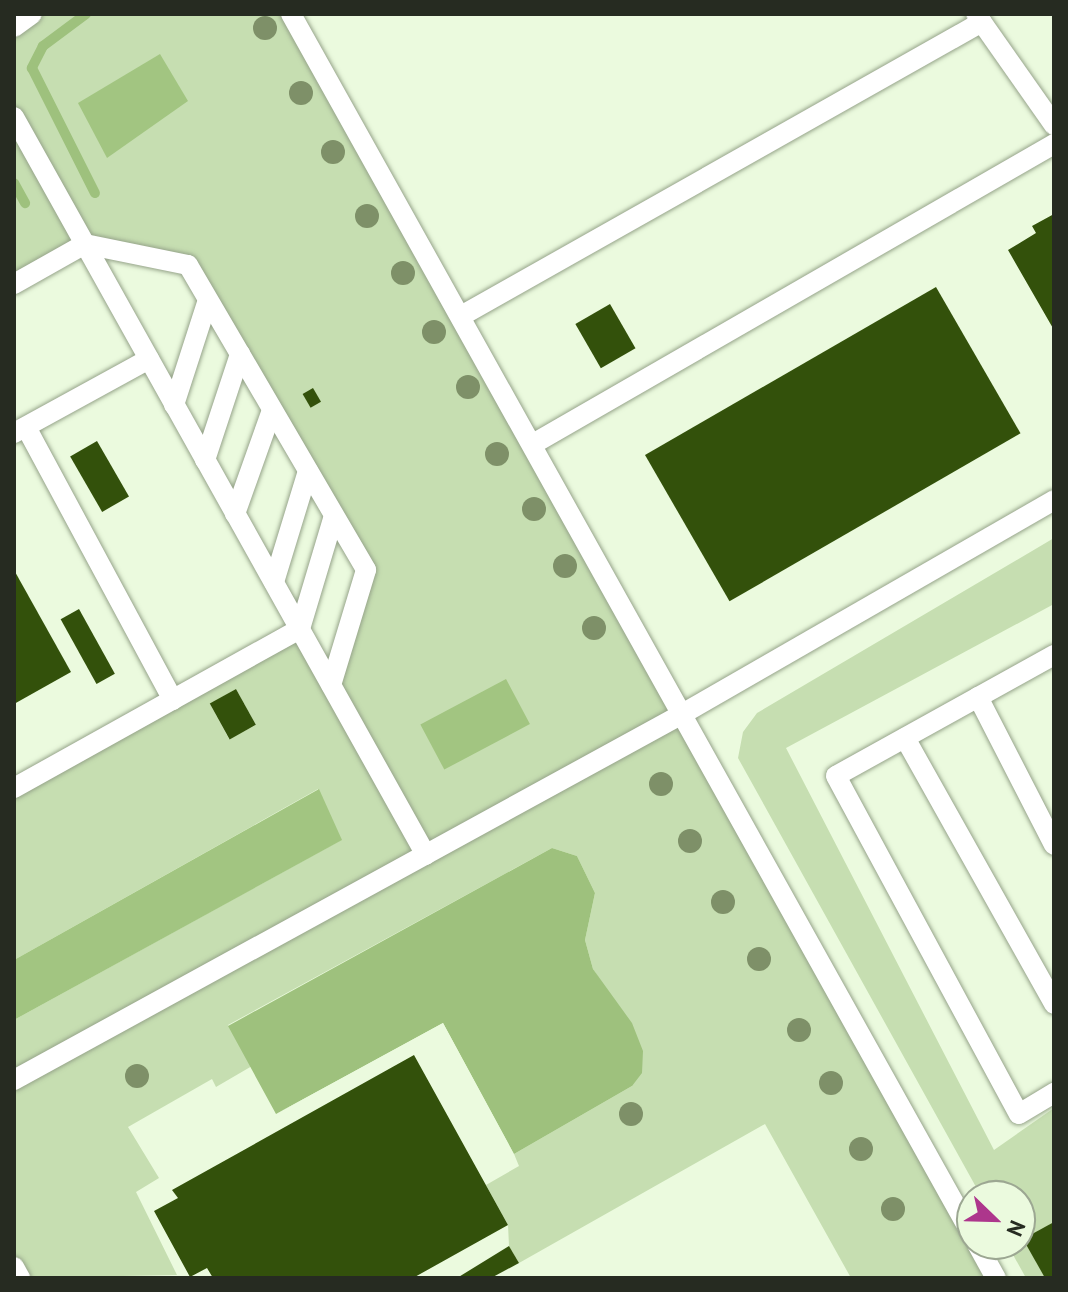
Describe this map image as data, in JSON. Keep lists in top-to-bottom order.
{
  "north": "bottom right"
}
